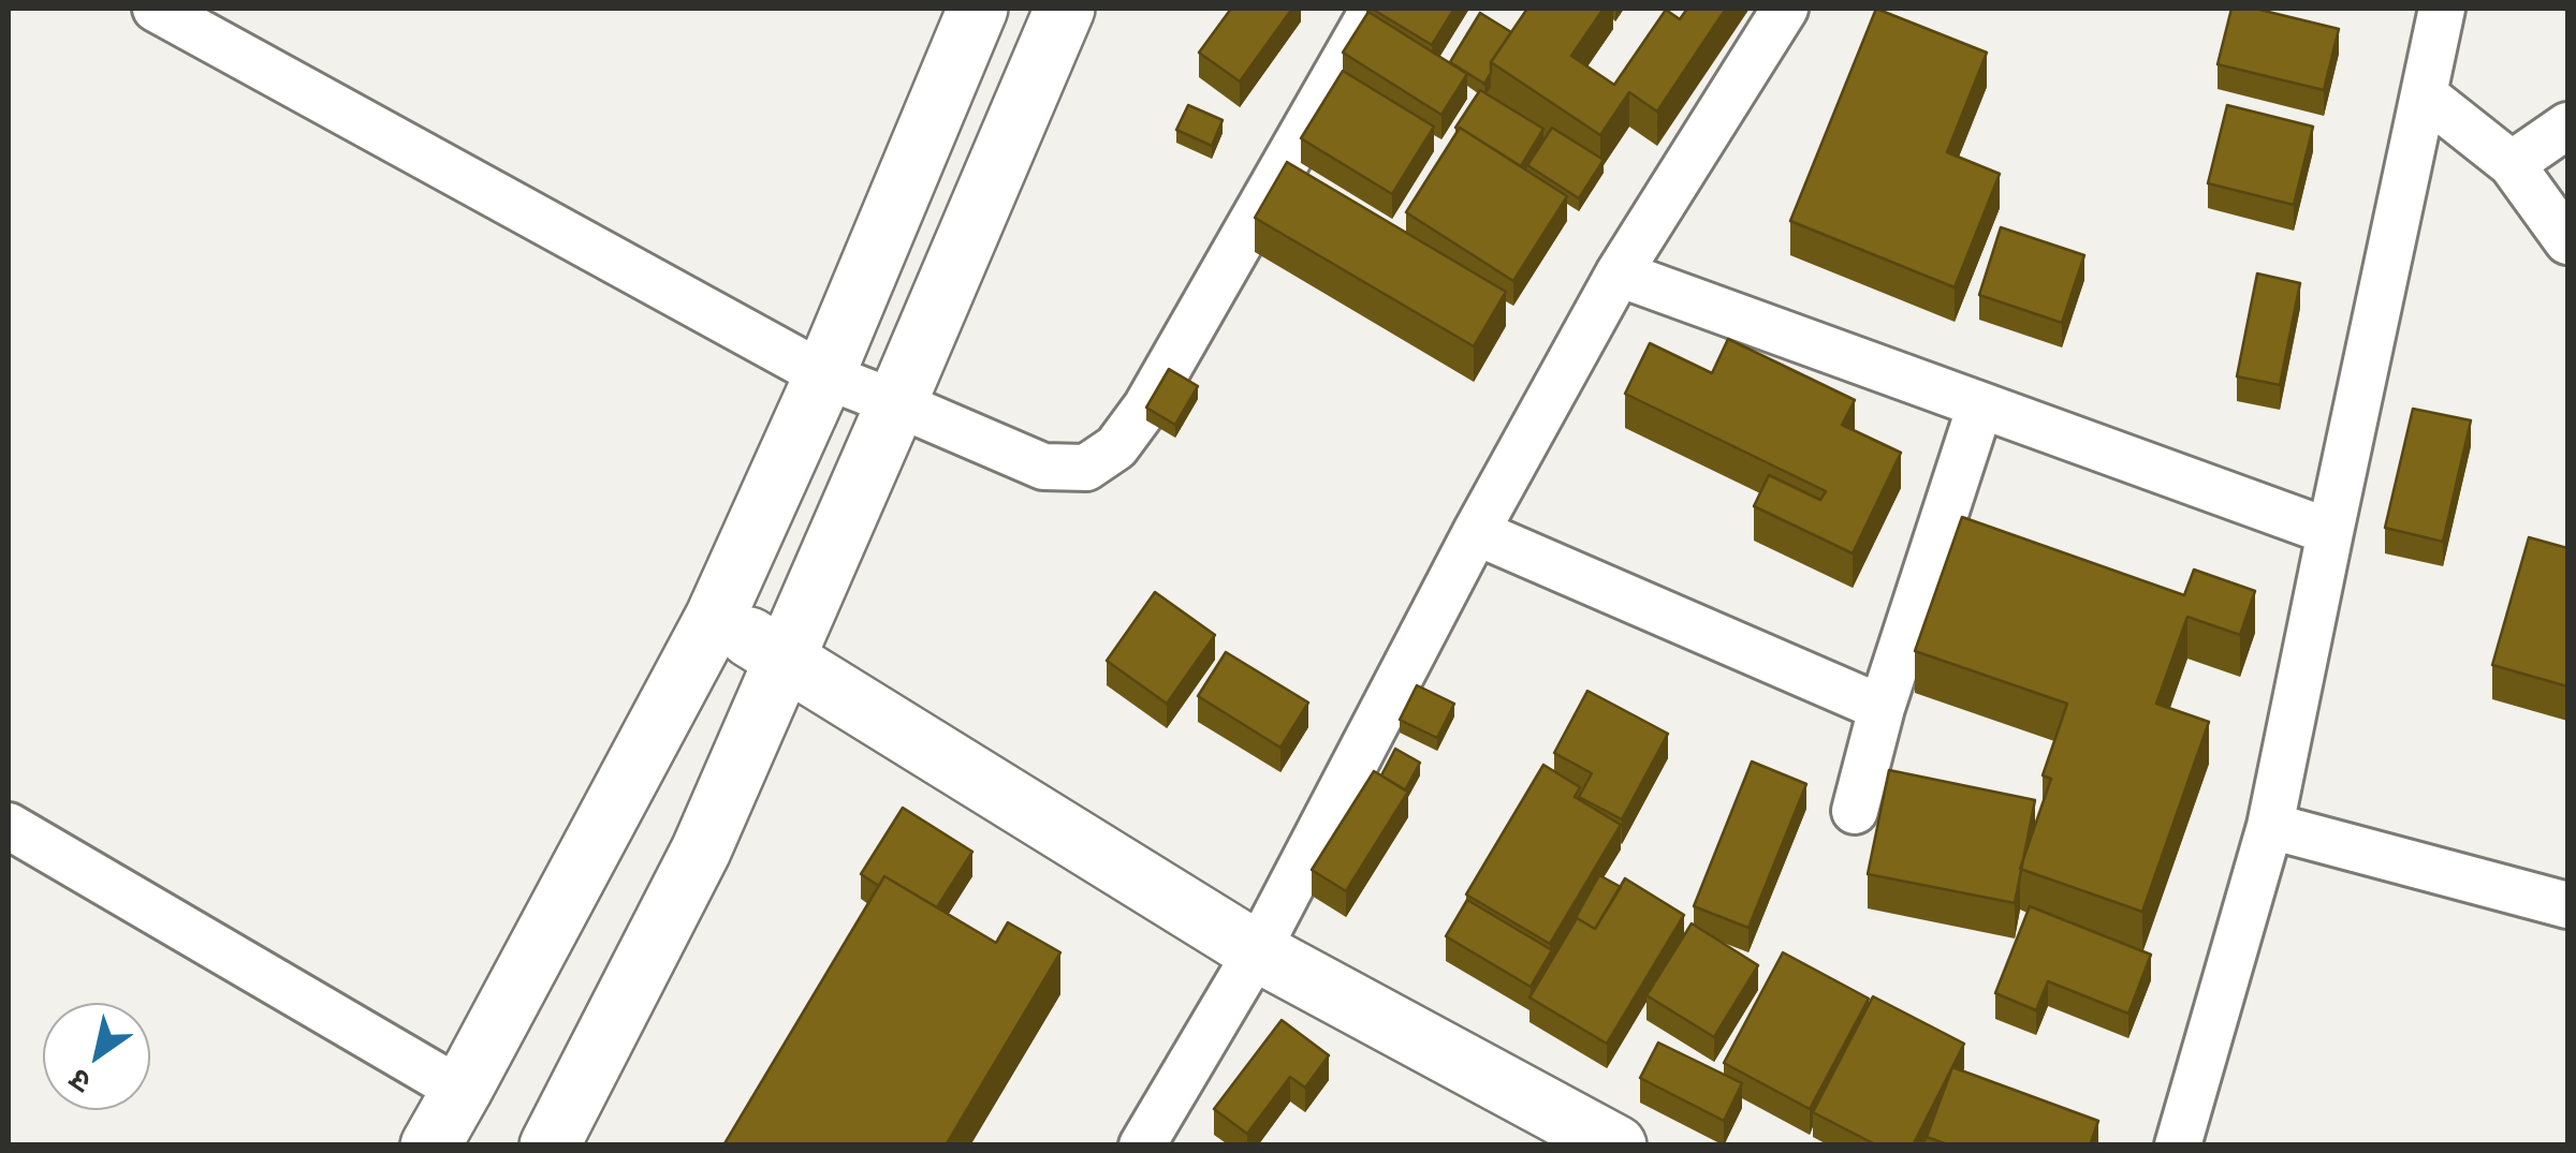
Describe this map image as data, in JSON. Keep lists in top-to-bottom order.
{
  "north": "bottom left"
}
